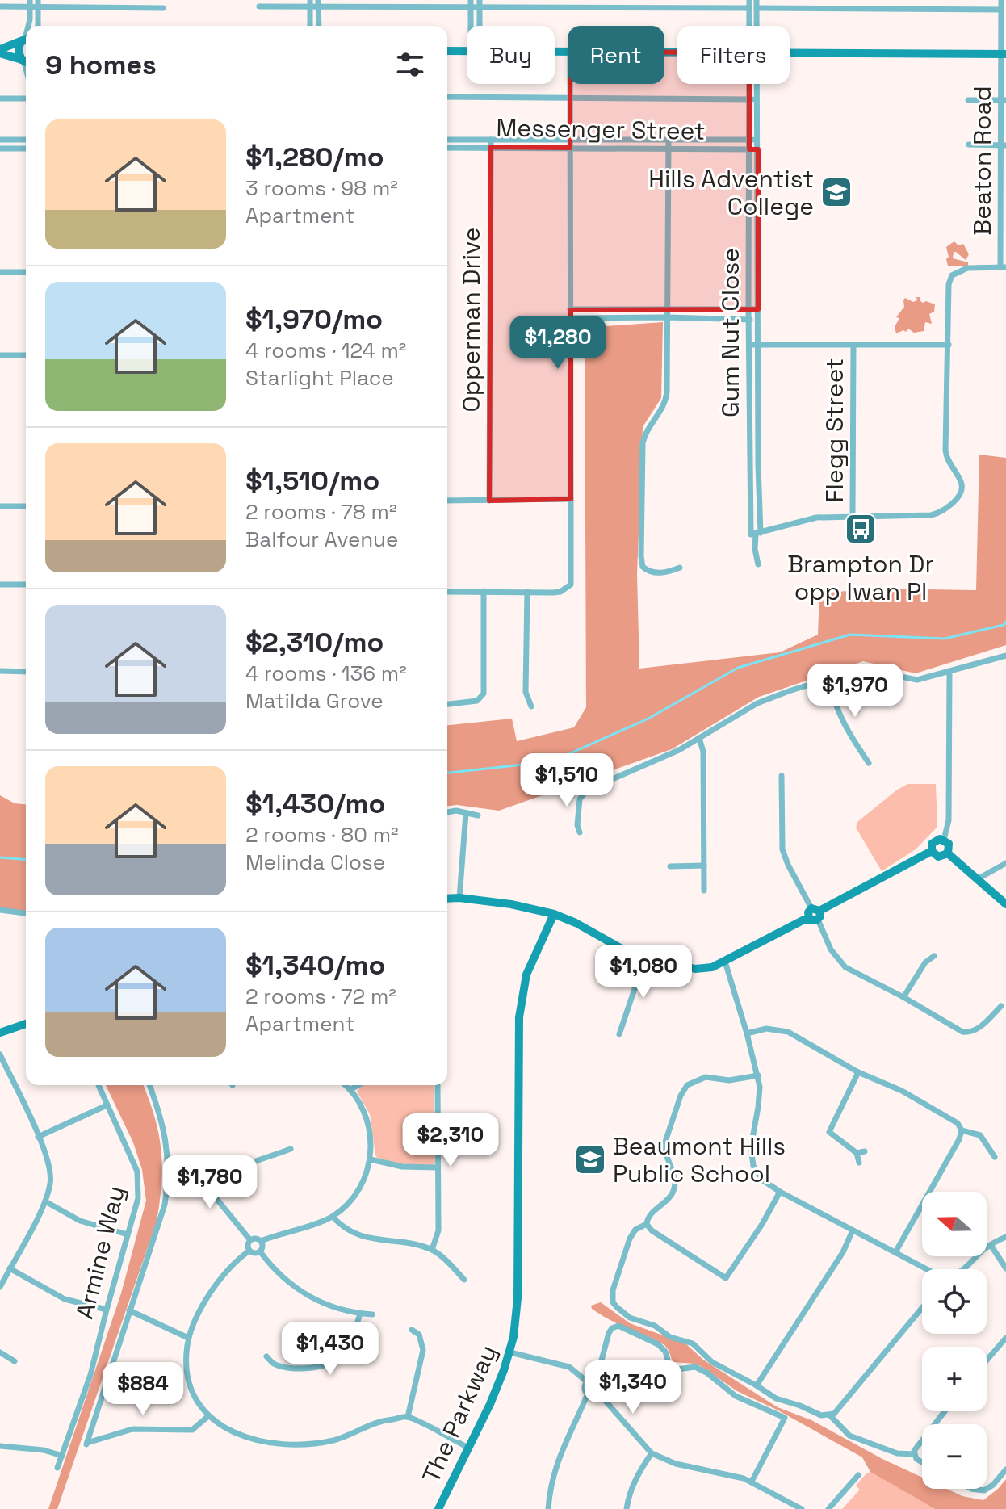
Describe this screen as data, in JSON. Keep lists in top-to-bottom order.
{
  "streets": {
    "street": [
      "Messenger Street",
      "Beaton Road",
      "Opperman Drive",
      "Gum Nut Close",
      "Flegg Street",
      "Armine Way",
      "The Parkway"
    ]
  },
  "crossings": [
    ["Messenger Street", "Opperman Drive"],
    ["Messenger Street", "Gum Nut Close"]
  ],
  "places": {
    "school or university": ["Hills Adventist College", "Beaumont Hills Public School"],
    "bus stop": ["Brampton Dr opp Iwan Pl"]
  },
  "north": "left",
  "page": {
    "chip": ["Buy", "Rent", "Filters"],
    "heading": "9 homes",
    "list": [
      {
        "name": "$1,280/mo",
        "note": "3 rooms · 98 m² · Apartment"
      },
      {
        "name": "$1,970/mo",
        "note": "4 rooms · 124 m² · Starlight Place"
      },
      {
        "name": "$1,510/mo",
        "note": "2 rooms · 78 m² · Balfour Avenue"
      },
      {
        "name": "$2,310/mo",
        "note": "4 rooms · 136 m² · Matilda Grove"
      },
      {
        "name": "$1,430/mo",
        "note": "2 rooms · 80 m² · Melinda Close"
      },
      {
        "name": "$1,340/mo",
        "note": "2 rooms · 72 m² · Apartment"
      }
    ],
    "price": [
      "$1,280",
      "$1,970",
      "$1,510",
      "$1,080",
      "$2,310",
      "$1,780",
      "$1,430",
      "$1,340",
      "$884"
    ],
    "map_buttons": ["+", "−"]
  }
}
